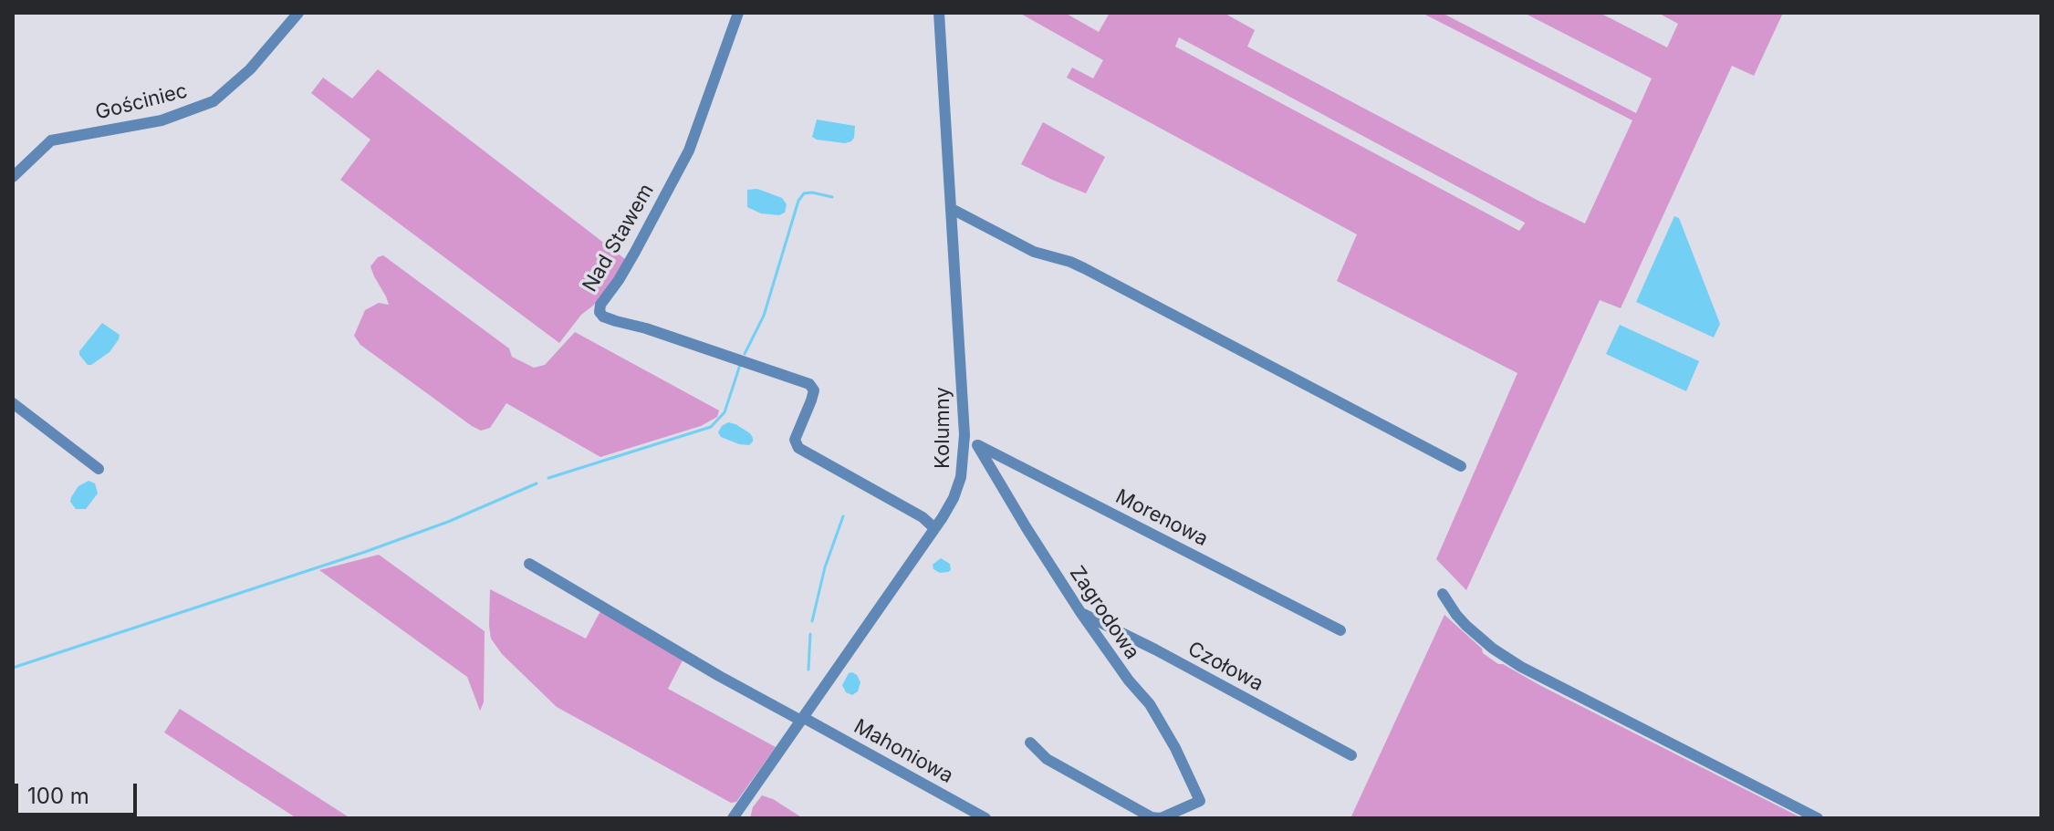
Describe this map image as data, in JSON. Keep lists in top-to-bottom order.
{
  "streets": {
    "street": [
      "Gościniec",
      "Nad Stawem",
      "Kolumny",
      "Morenowa",
      "Zagrodowa",
      "Czołowa",
      "Mahoniowa"
    ]
  },
  "crossings": [
    ["Nad Stawem", "Kolumny"],
    ["Kolumny", "Morenowa"],
    ["Kolumny", "Mahoniowa"],
    ["Morenowa", "Zagrodowa"],
    ["Zagrodowa", "Czołowa"]
  ],
  "scale_bar": "100 m"
}
